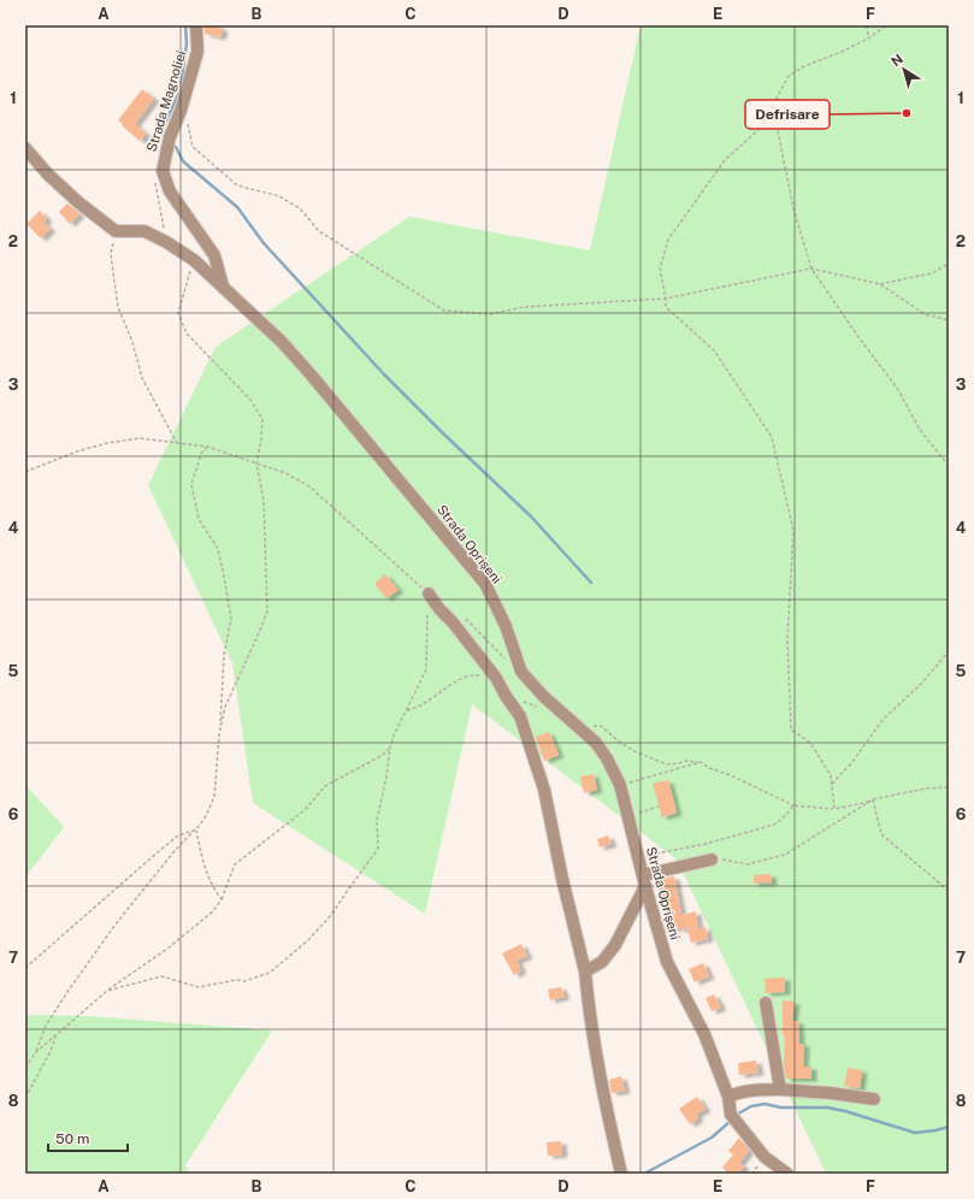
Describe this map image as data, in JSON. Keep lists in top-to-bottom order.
{
  "streets": {
    "street": ["Strada Magnoliei", "Strada Oprișeni"]
  },
  "crossings": [
    ["Strada Magnoliei", "Strada Oprișeni"]
  ],
  "places": ["Defrisare"],
  "scale_bar": "50 m",
  "north": "top left",
  "grid": {
    "columns": [
      "A",
      "B",
      "C",
      "D",
      "E",
      "F"
    ],
    "rows": [
      "1",
      "2",
      "3",
      "4",
      "5",
      "6",
      "7",
      "8"
    ]
  }
}
